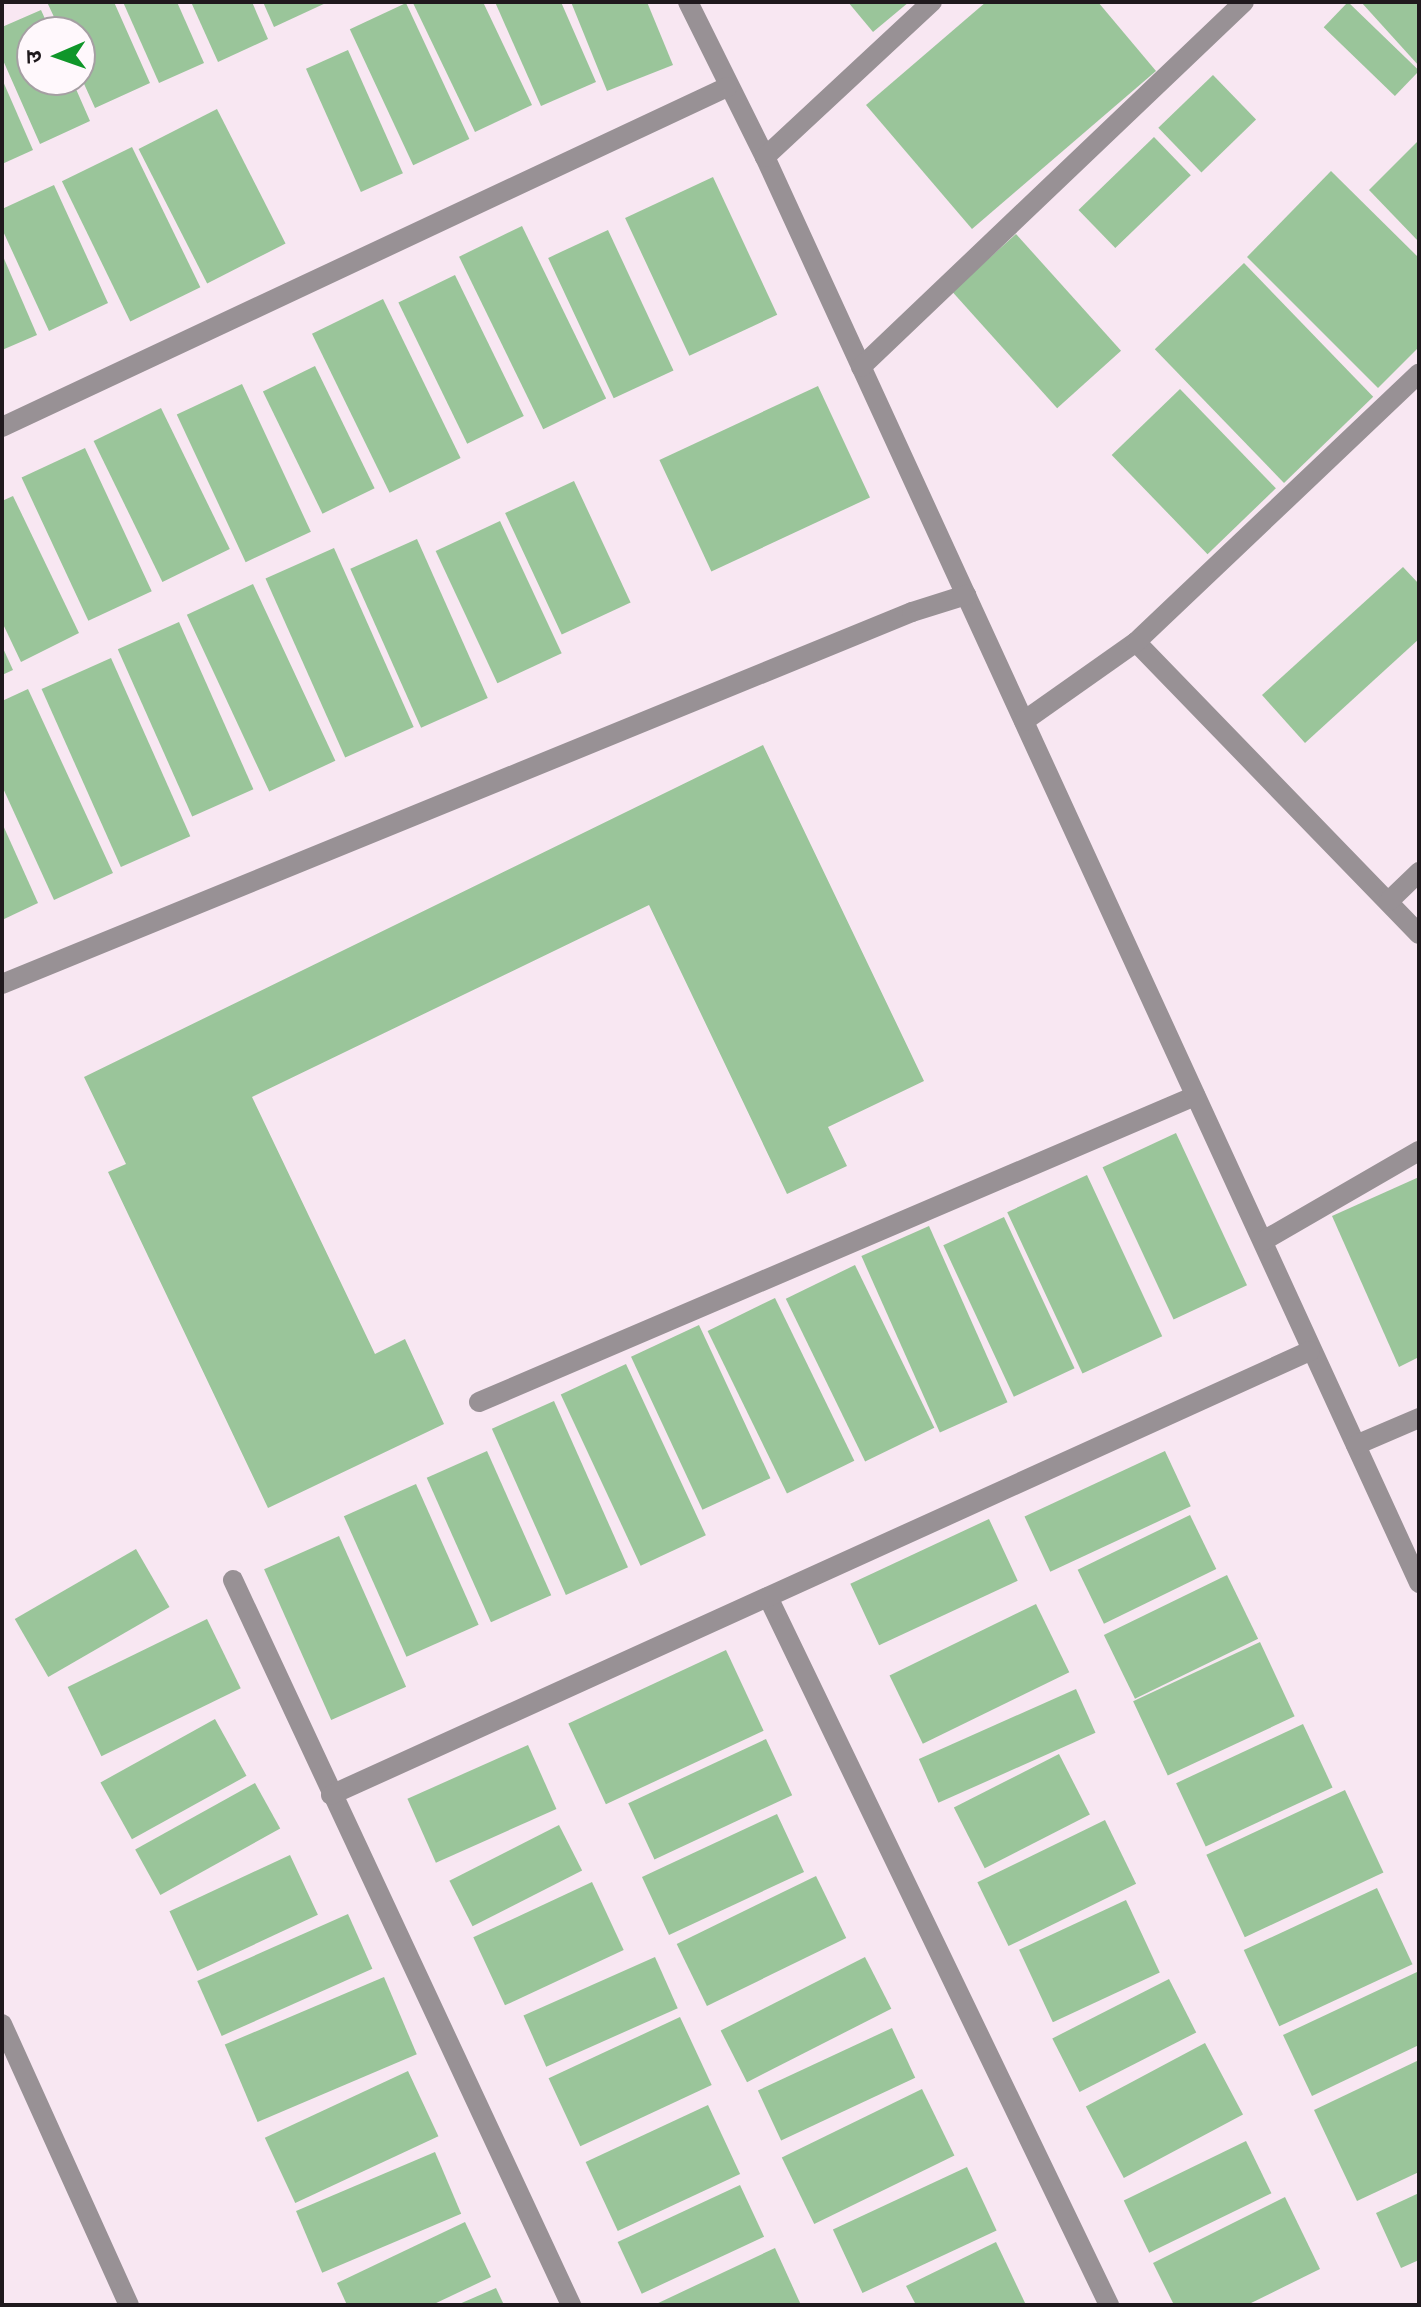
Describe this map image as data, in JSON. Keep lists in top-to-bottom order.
{
  "north": "left"
}
